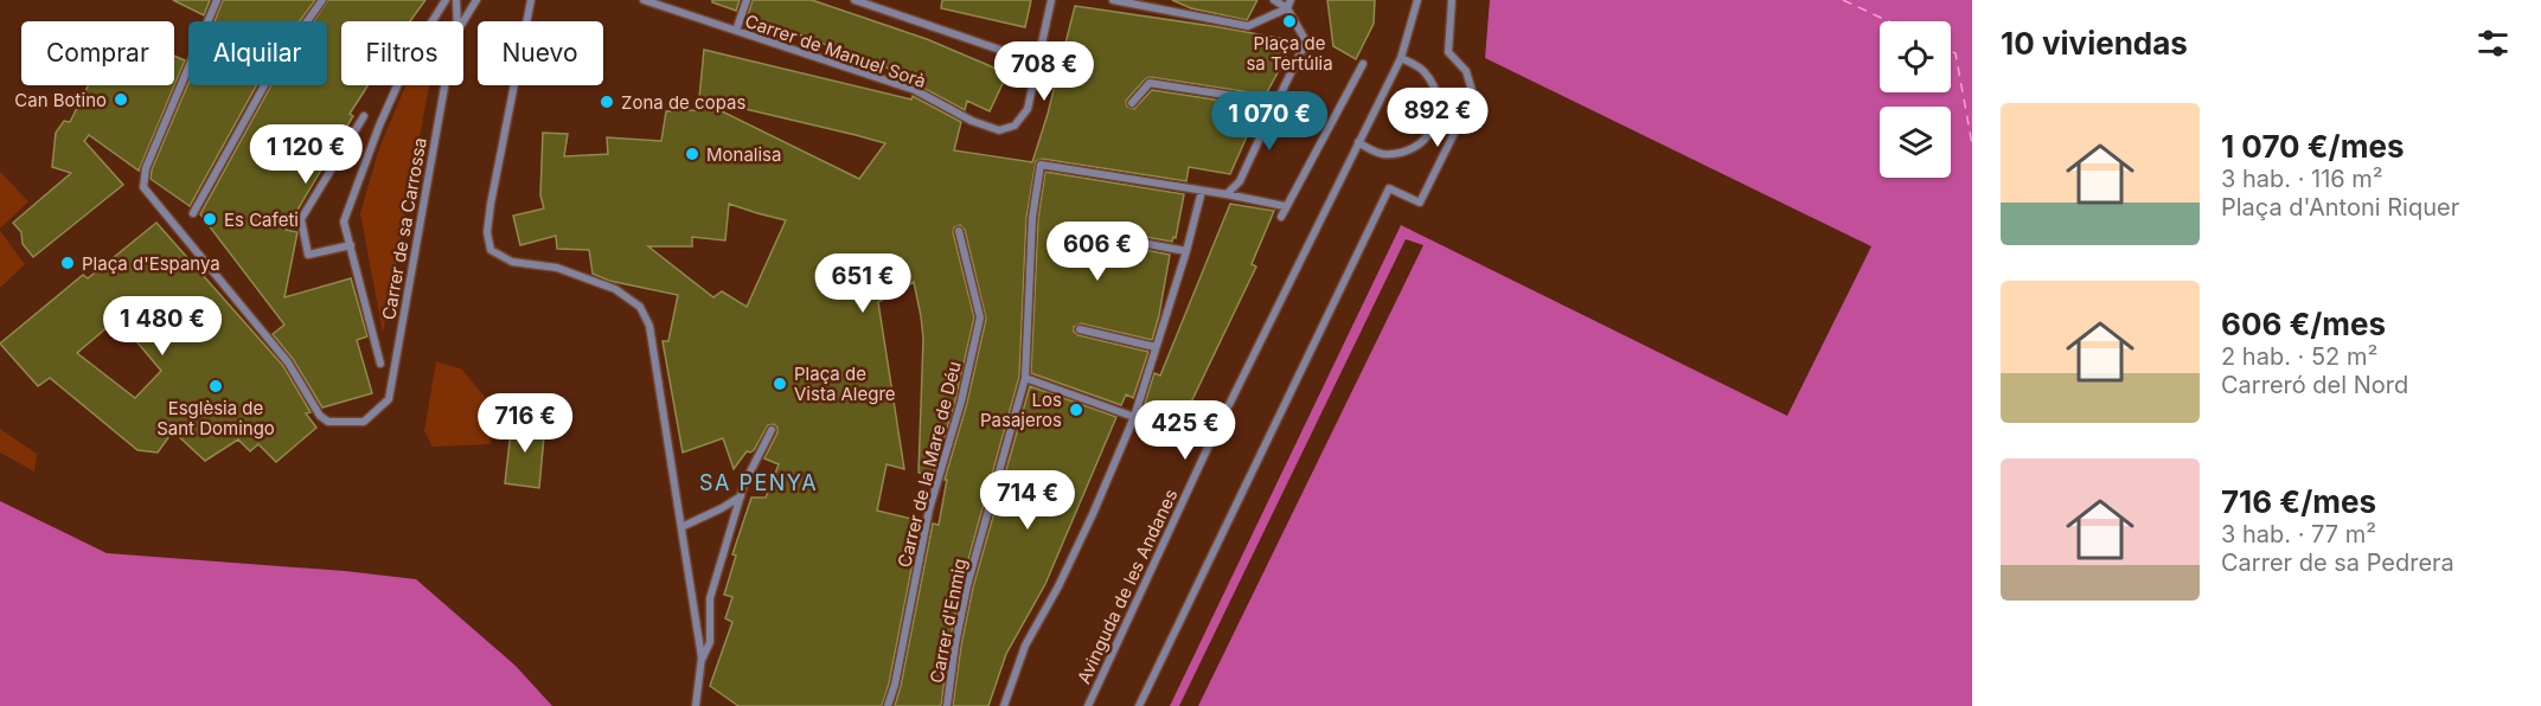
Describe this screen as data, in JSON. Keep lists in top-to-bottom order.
{
  "streets": {
    "street": [
      "Carrer de Manuel Sorà",
      "Carrer de sa Carrossa",
      "Carrer de la Mare de Déu",
      "Avinguda de les Andanes",
      "Carrer d'Enmig"
    ]
  },
  "districts": ["SA PENYA"],
  "places": [
    "Plaça de sa Tertúlia",
    "Can Botino",
    "Zona de copas",
    "Monalisa",
    "Es Cafeti",
    "Plaça d'Espanya",
    "Plaça de Vista Alegre",
    "Esglèsia de Sant Domingo",
    "Los Pasajeros"
  ],
  "page": {
    "heading": "10 viviendas",
    "chip": [
      "Comprar",
      "Alquilar",
      "Filtros",
      "Nuevo"
    ],
    "price": [
      "708 €",
      "892 €",
      "1 070 €",
      "1 120 €",
      "606 €",
      "651 €",
      "1 480 €",
      "716 €",
      "425 €",
      "714 €"
    ],
    "list": [
      {
        "name": "1 070 €/mes",
        "note": "3 hab. · 116 m² · Plaça d'Antoni Riquer"
      },
      {
        "name": "606 €/mes",
        "note": "2 hab. · 52 m² · Carreró del Nord"
      },
      {
        "name": "716 €/mes",
        "note": "3 hab. · 77 m² · Carrer de sa Pedrera"
      }
    ]
  }
}
